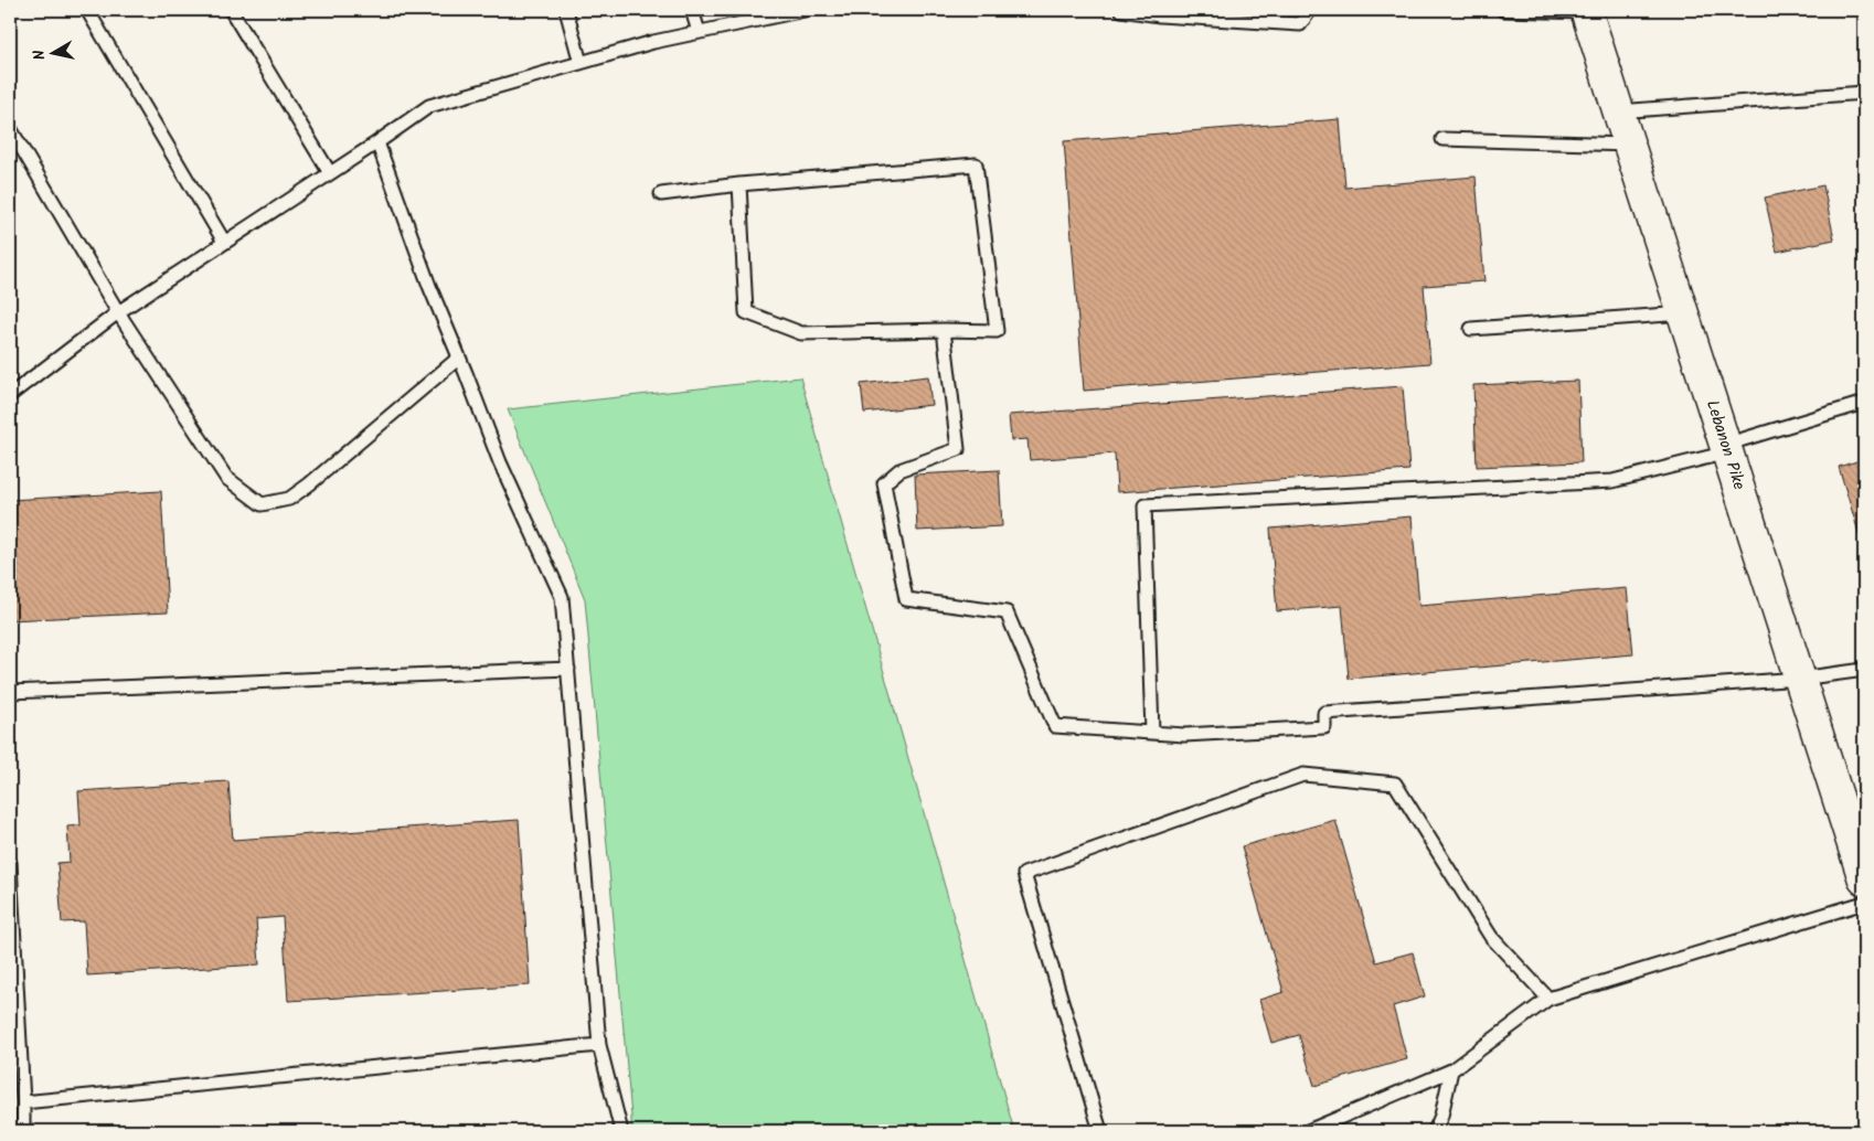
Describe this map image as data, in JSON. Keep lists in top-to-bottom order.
{
  "streets": {
    "main road": ["Lebanon Pike"]
  },
  "north": "left"
}
